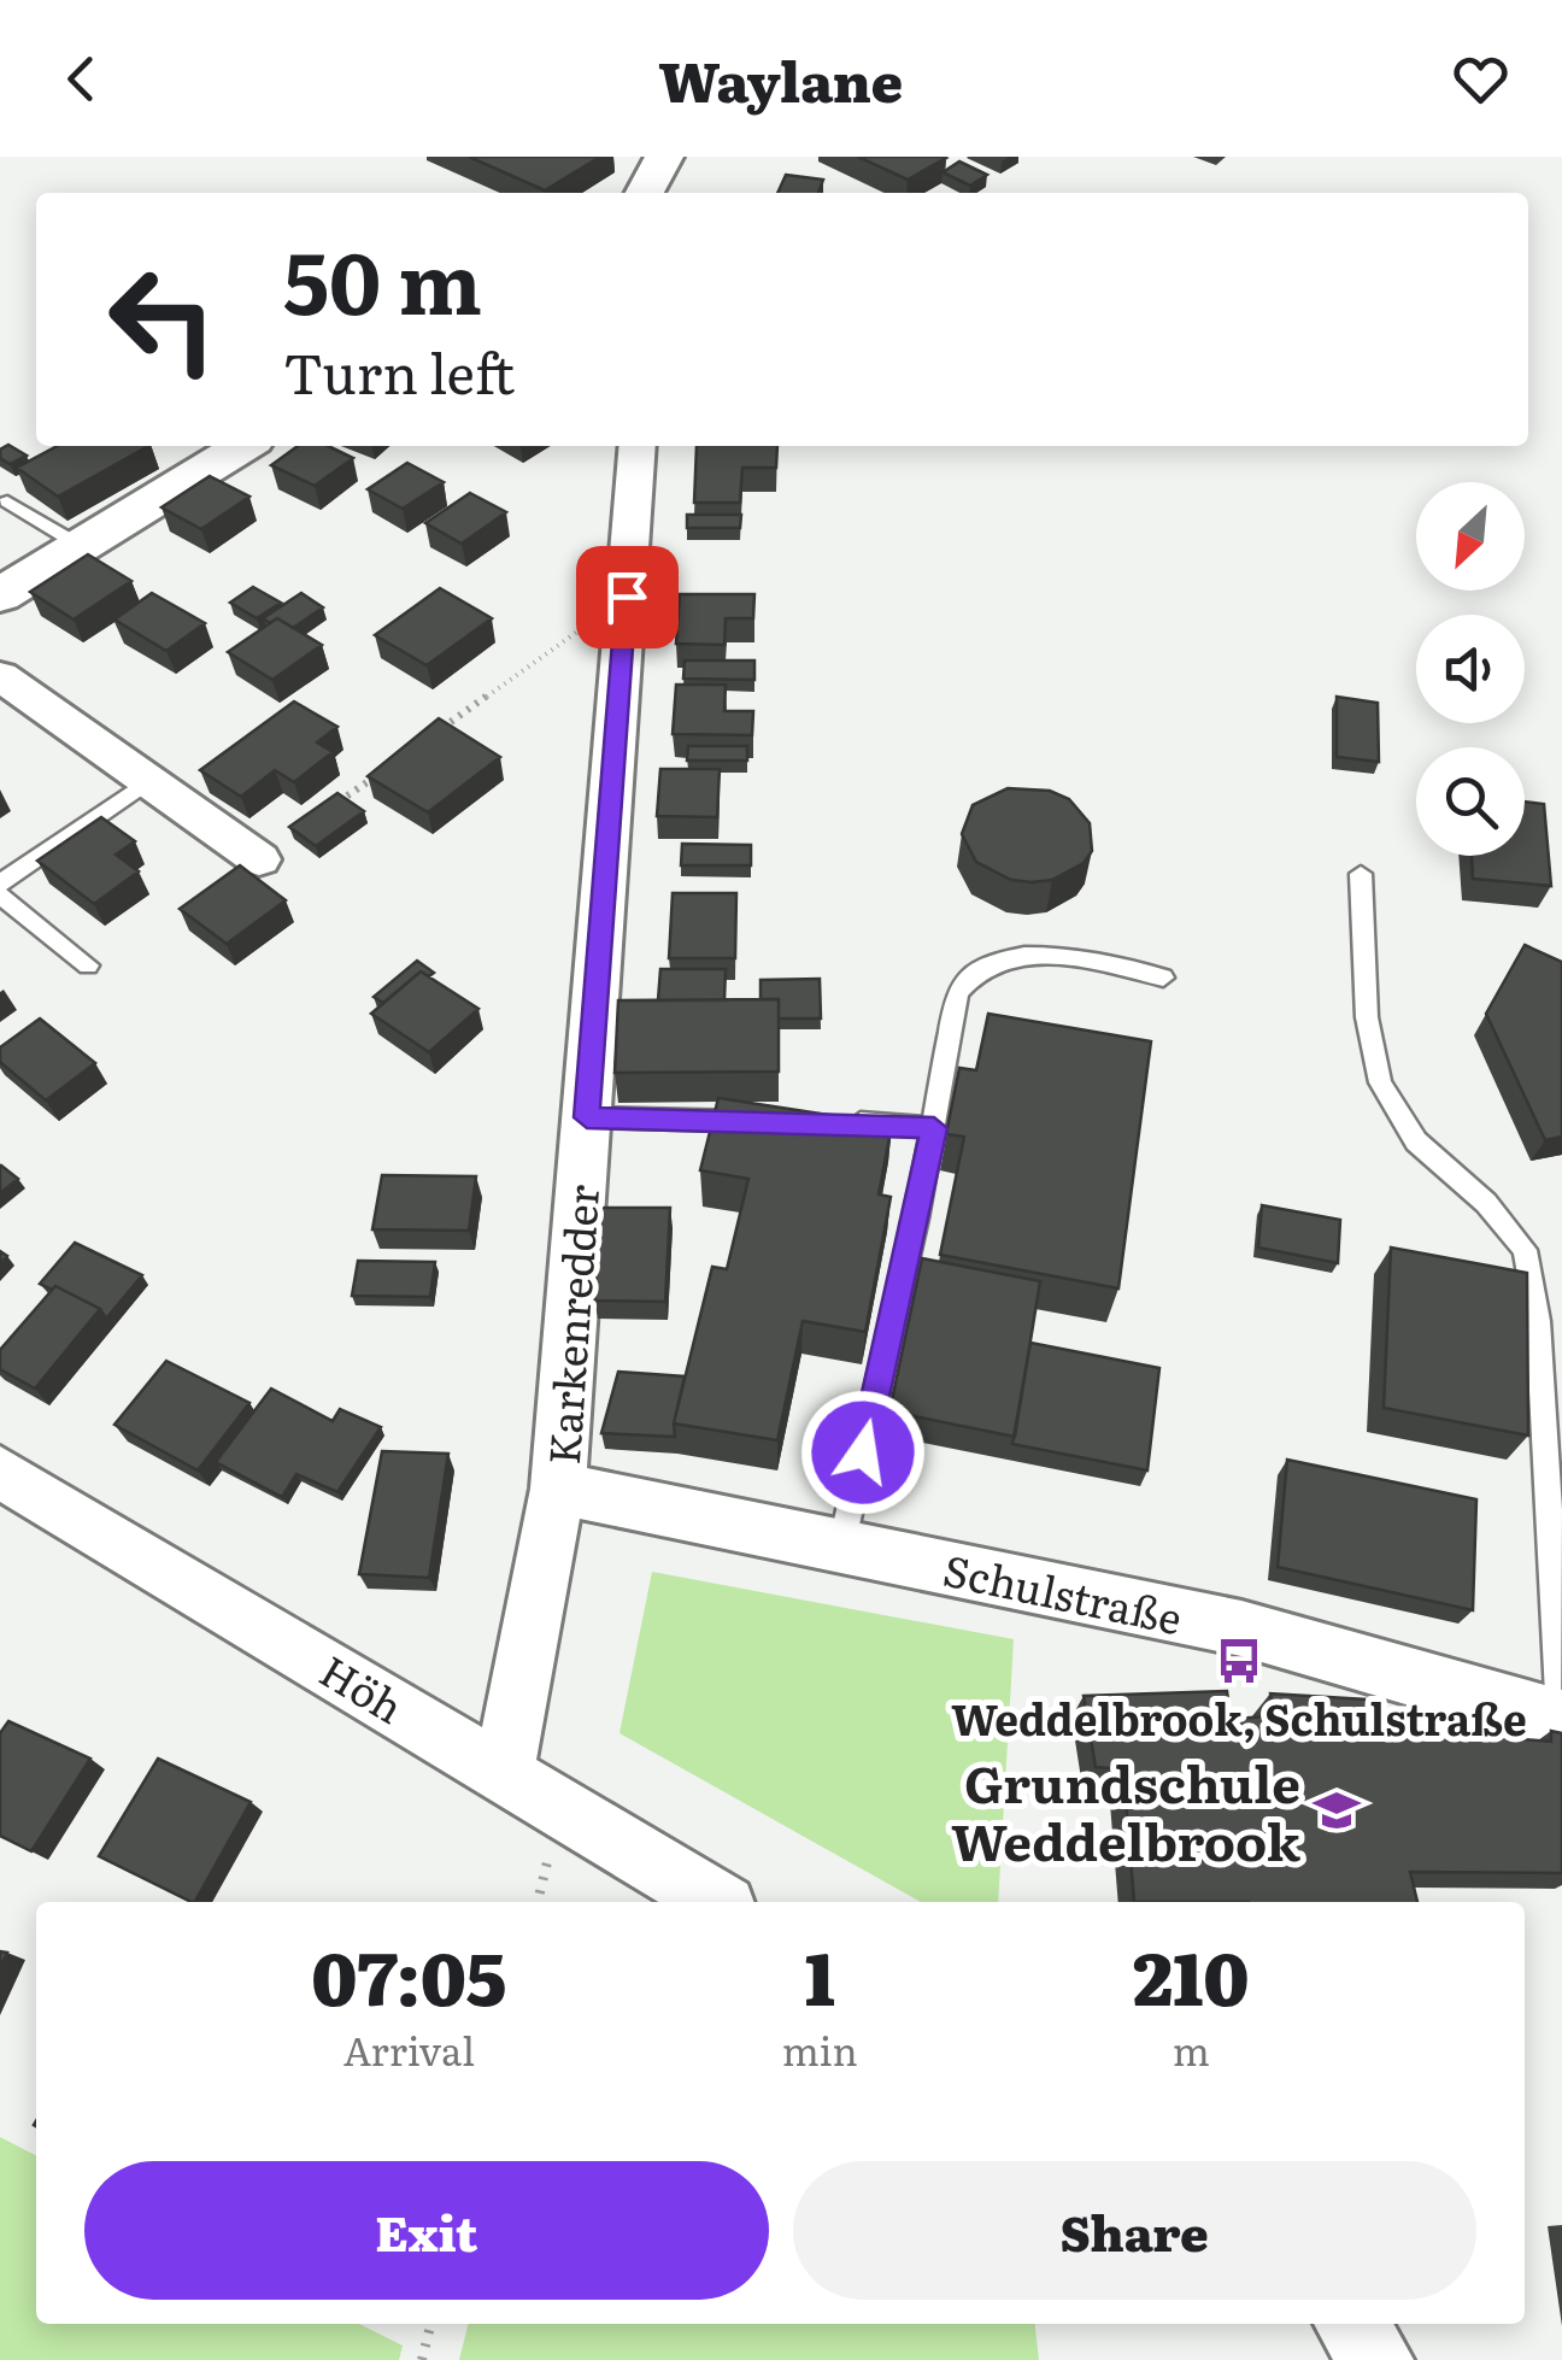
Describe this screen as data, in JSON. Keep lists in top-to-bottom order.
{
  "streets": {
    "street": ["Karkenredder", "Schulstraße", "Höh"]
  },
  "crossings": [
    ["Karkenredder", "Schulstraße"],
    ["Karkenredder", "Höh"]
  ],
  "places": {
    "bus stop": ["Weddelbrook, Schulstraße"],
    "school or university": ["Grundschule Weddelbrook"]
  },
  "north": "bottom left",
  "page": {
    "header": "Waylane",
    "turn": ["50 m", "Turn left"],
    "eta": [
      "07:05",
      "Arrival",
      "1",
      "min",
      "210",
      "m"
    ],
    "buttons": ["Exit", "Share"]
  }
}
